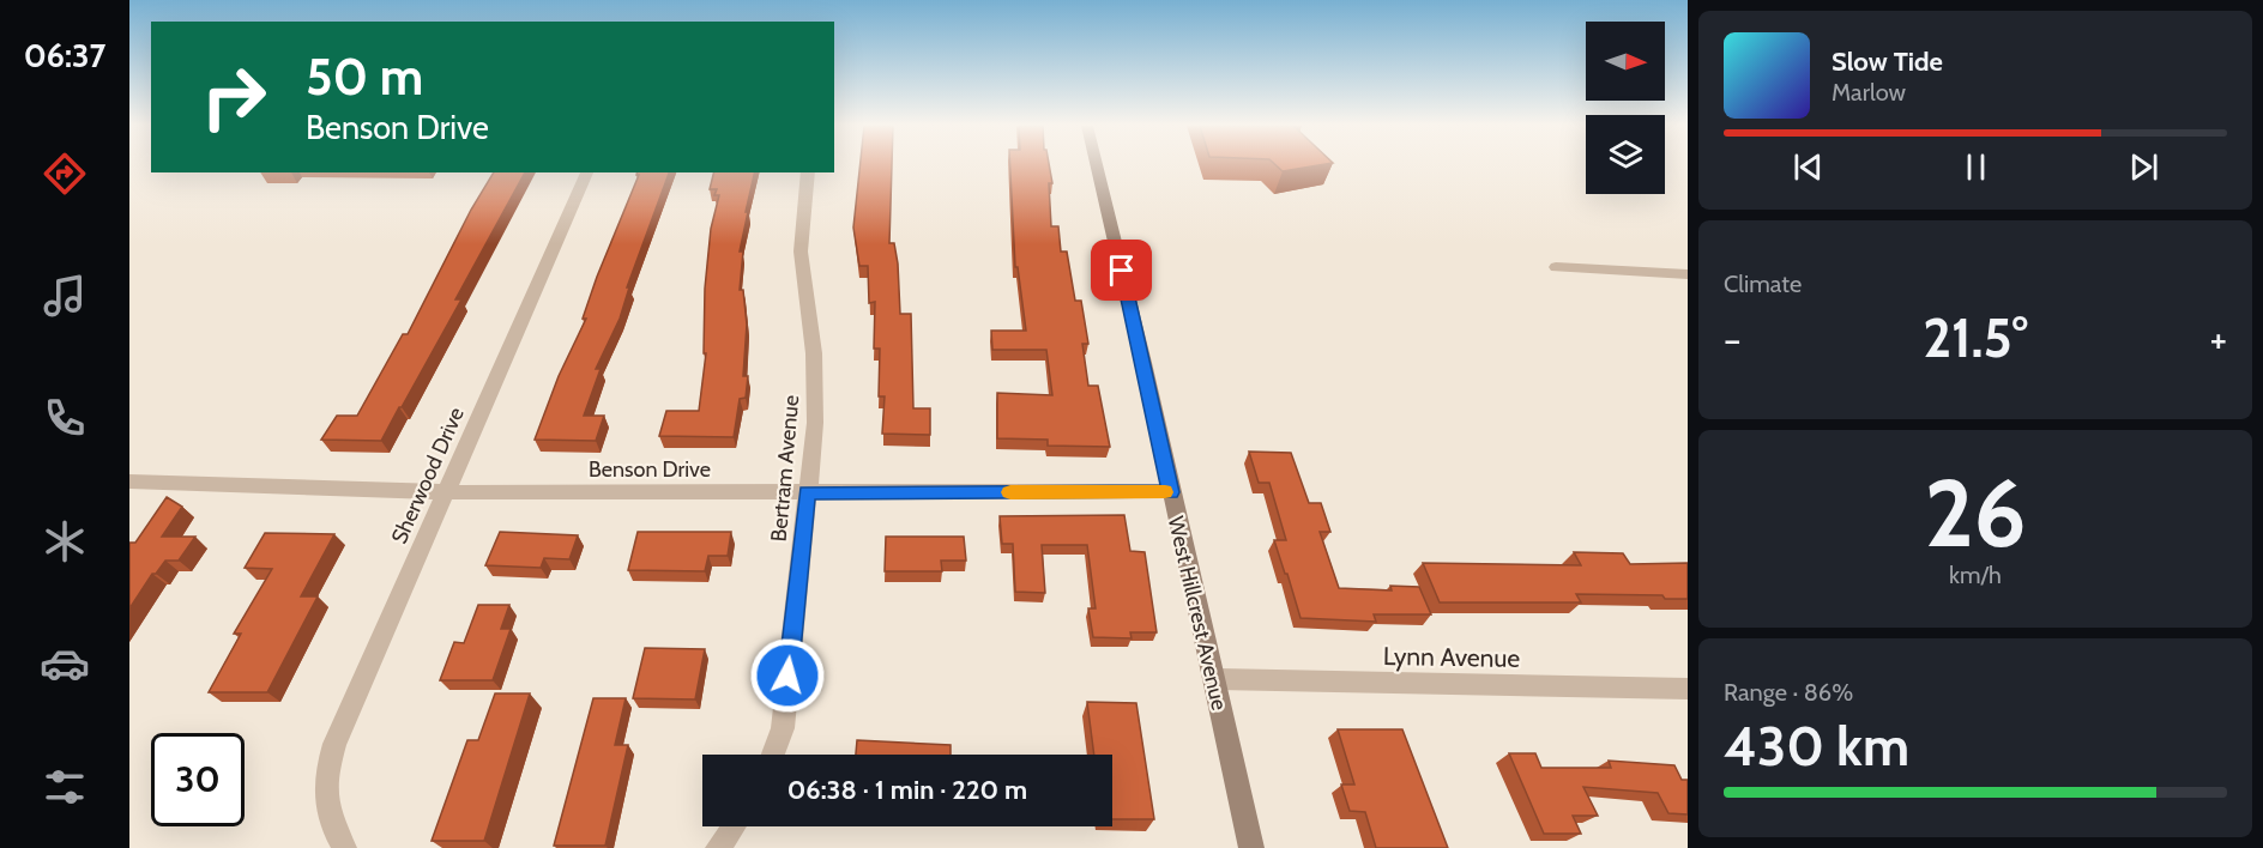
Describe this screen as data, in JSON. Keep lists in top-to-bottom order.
{
  "streets": {
    "street": [
      "Bertram Avenue",
      "Benson Drive",
      "Sherwood Drive",
      "West Hillcrest Avenue",
      "Lynn Avenue"
    ]
  },
  "crossings": [
    ["Bertram Avenue", "Benson Drive"],
    ["Benson Drive", "Sherwood Drive"],
    ["Benson Drive", "West Hillcrest Avenue"],
    ["West Hillcrest Avenue", "Lynn Avenue"]
  ],
  "north": "right",
  "page": {
    "tabs": "06:37",
    "turn": ["50 m", "Benson Drive"],
    "song": ["Slow Tide", "Marlow"],
    "tile": [
      "Climate",
      ["26", "km/h"],
      ["Range · 86%", "430 km"]
    ],
    "heat": ["−", "21.5°", "+"],
    "limit": "30",
    "trip": "06:38 · 1 min · 220 m"
  }
}
